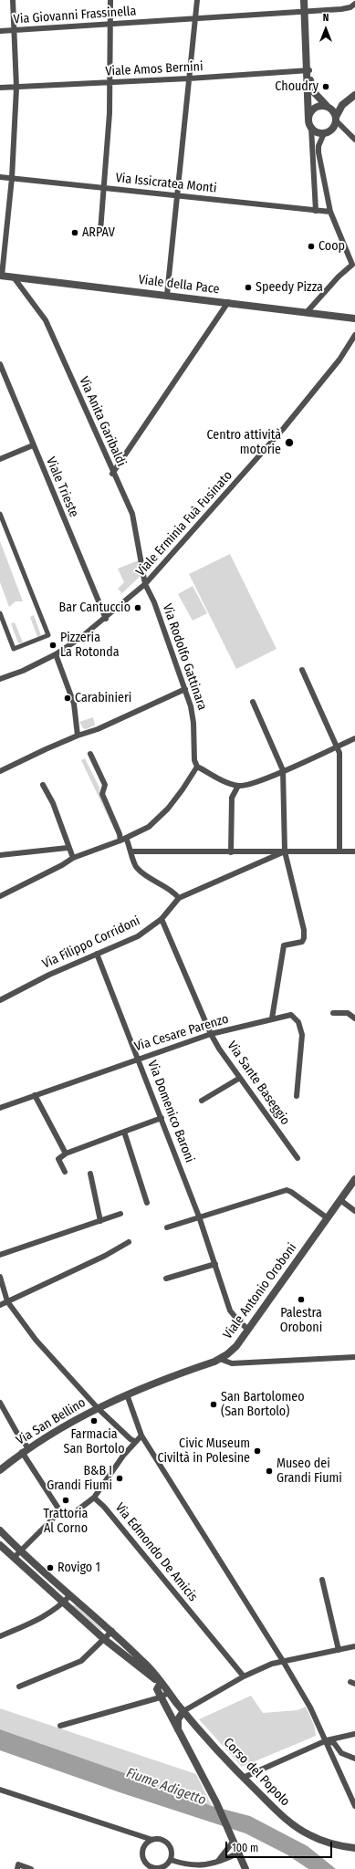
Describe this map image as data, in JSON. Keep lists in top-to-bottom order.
{
  "streets": {
    "street": [
      "Via Giovanni Frassinella",
      "Viale Amos Bernini",
      "Via Issicratea Monti",
      "Viale della Pace",
      "Via Anita Garibaldi",
      "Viale Trieste",
      "Viale Erminia Fuà Fusinato",
      "Via Rodolfo Gattinara",
      "Via Filippo Corridoni",
      "Via Cesare Parenzo",
      "Via Sante Baseggio",
      "Via Domenico Baroni",
      "Viale Antonio Oroboni",
      "Via San Bellino",
      "Via Edmondo De Amicis",
      "Corso del Popolo"
    ]
  },
  "crossings": [
    ["Viale della Pace", "Via Anita Garibaldi"],
    ["Via Anita Garibaldi", "Viale Erminia Fuà Fusinato"],
    ["Via Anita Garibaldi", "Via Rodolfo Gattinara"],
    ["Viale Trieste", "Viale Erminia Fuà Fusinato"],
    ["Viale Erminia Fuà Fusinato", "Via Rodolfo Gattinara"],
    ["Via Filippo Corridoni", "Via Sante Baseggio"],
    ["Via Filippo Corridoni", "Via Domenico Baroni"],
    ["Via Cesare Parenzo", "Via Sante Baseggio"],
    ["Via Cesare Parenzo", "Via Domenico Baroni"],
    ["Via Domenico Baroni", "Viale Antonio Oroboni"],
    ["Viale Antonio Oroboni", "Via San Bellino"]
  ],
  "water": ["Fiume Adigetto"],
  "places": [
    "Choudry",
    "ARPAV",
    "Coop",
    "Speedy Pizza",
    "Centro attività motorie",
    "Bar Cantuccio",
    "Pizzeria La Rotonda",
    "Carabinieri",
    "Palestra Oroboni",
    "San Bartolomeo (San Bortolo)",
    "Farmacia San Bortolo",
    "Civic Museum Civiltà in Polesine",
    "Museo dei Grandi Fiumi",
    "B&B I Grandi Fiumi",
    "Trattoria Al Corno",
    "Rovigo 1"
  ],
  "scale_bar": "100 m",
  "north": "top"
}
